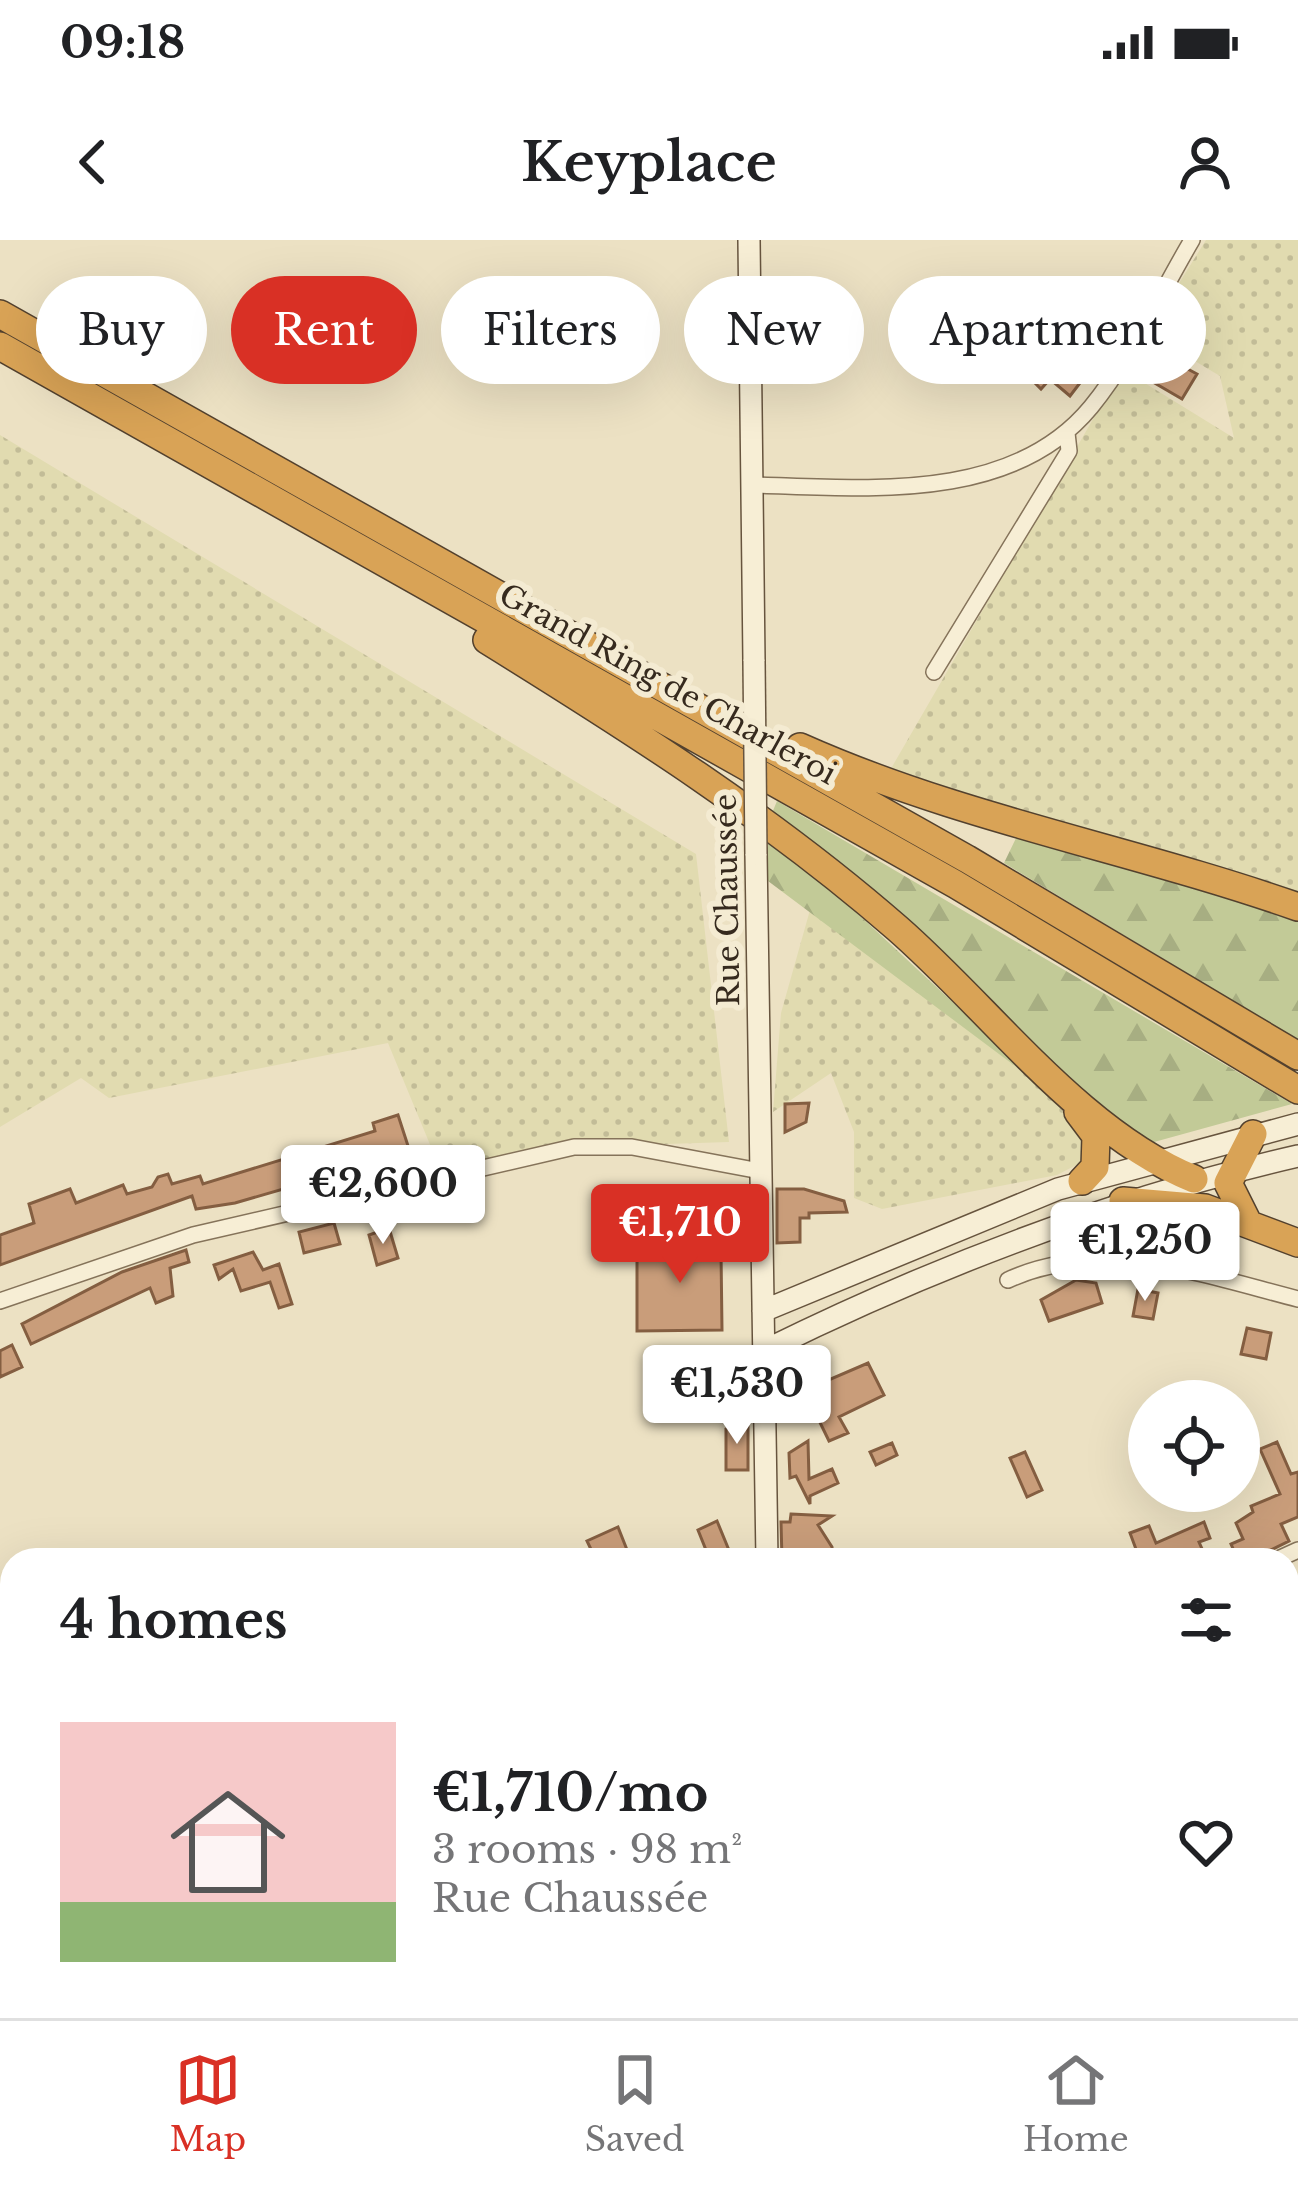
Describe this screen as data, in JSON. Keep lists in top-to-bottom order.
{
  "streets": {
    "highway": ["Grand Ring de Charleroi"],
    "main road": ["Rue Chaussée"]
  },
  "page": {
    "status": "09:18",
    "header": "Keyplace",
    "chip": [
      "Buy",
      "Rent",
      "Filters",
      "New",
      "Apartment"
    ],
    "price": [
      "€2,600",
      "€1,710",
      "€1,250",
      "€1,530"
    ],
    "heading": "4 homes",
    "list": [
      {
        "name": "€1,710/mo",
        "note": "3 rooms · 98 m² · Rue Chaussée"
      }
    ],
    "tabs": ["Map", "Saved", "Home"]
  }
}
